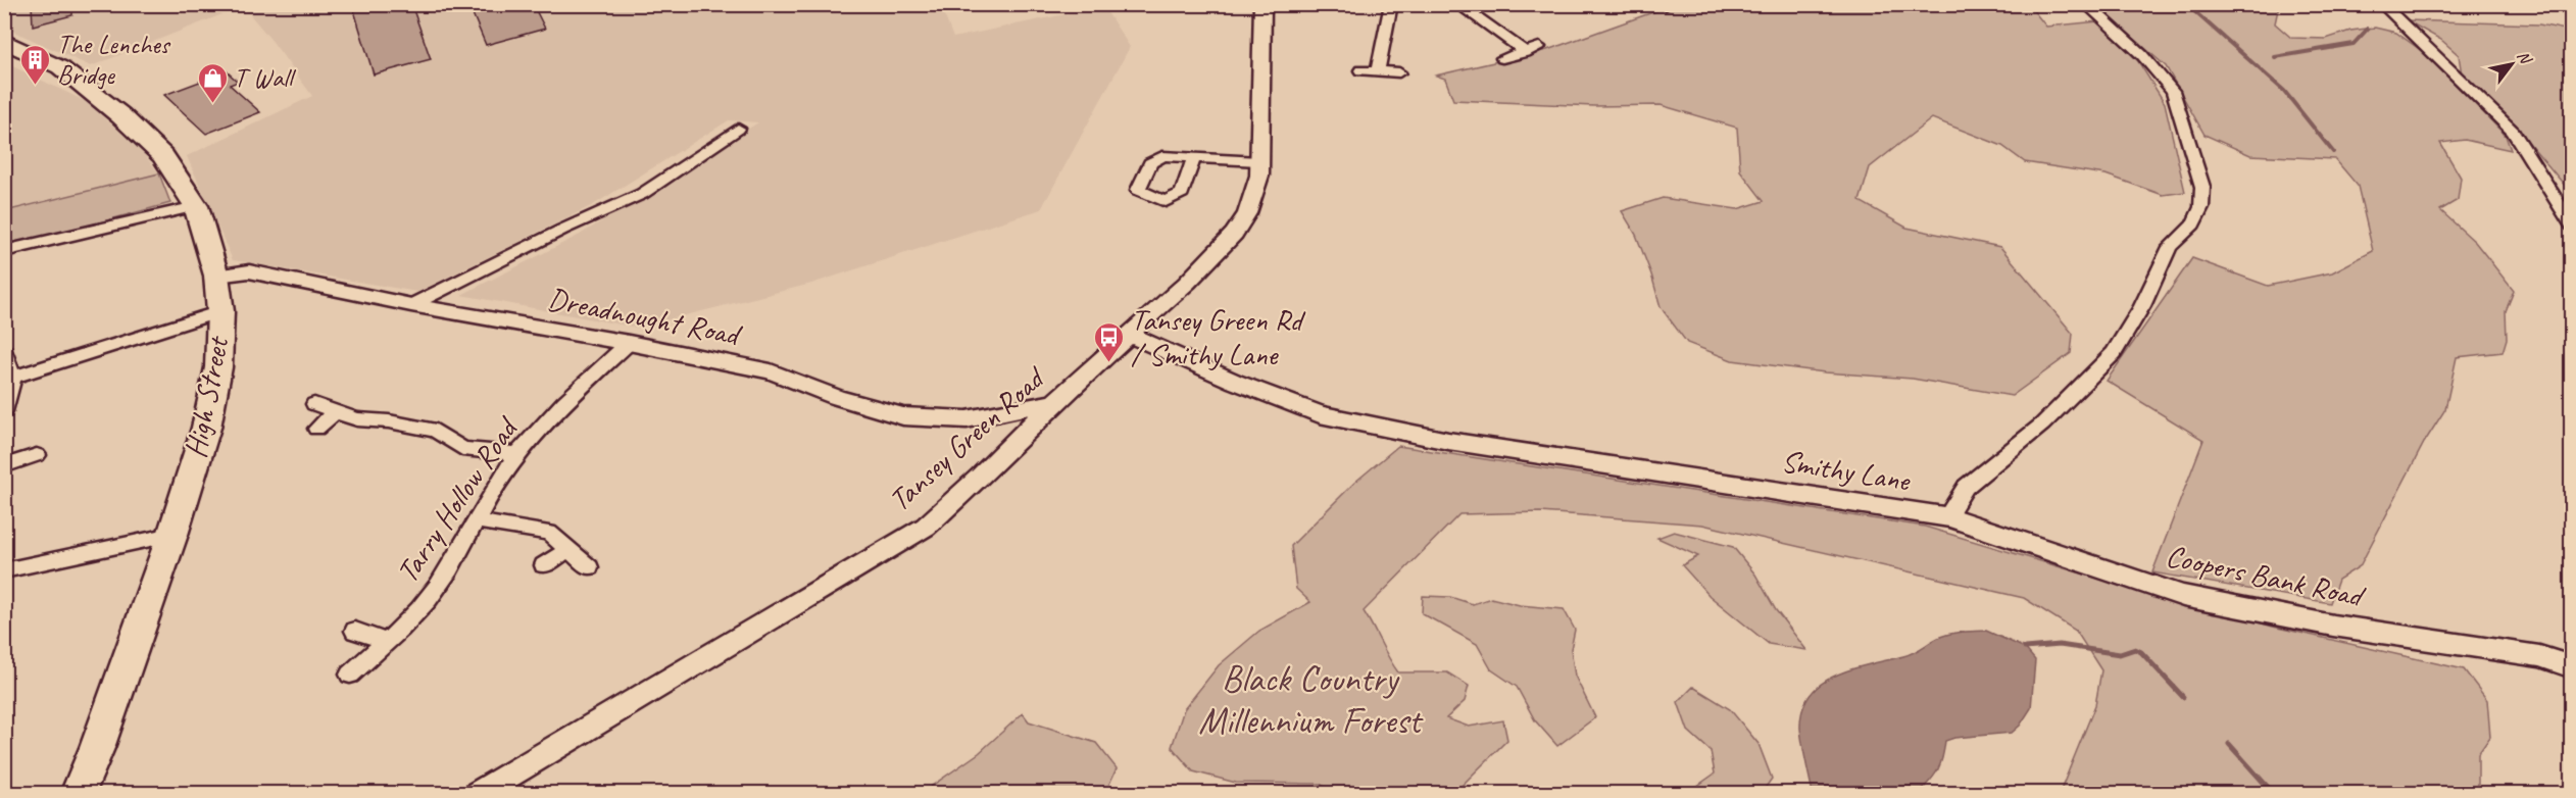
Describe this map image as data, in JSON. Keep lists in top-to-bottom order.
{
  "streets": {
    "main road": ["High Street"],
    "street": [
      "Dreadnought Road",
      "Tansey Green Road",
      "Smithy Lane",
      "Tarry Hollow Road",
      "Coopers Bank Road"
    ]
  },
  "crossings": [
    ["Dreadnought Road", "High Street"],
    ["Dreadnought Road", "Tansey Green Road"],
    ["Dreadnought Road", "Tarry Hollow Road"],
    ["Tansey Green Road", "Smithy Lane"],
    ["Smithy Lane", "Coopers Bank Road"]
  ],
  "parks": ["Black Country Millennium Forest"],
  "places": {
    "building": ["The Lenches Bridge"],
    "shop": ["T Wall"],
    "bus stop": ["Tansey Green Rd / Smithy Lane"]
  },
  "north": "top right"
}
